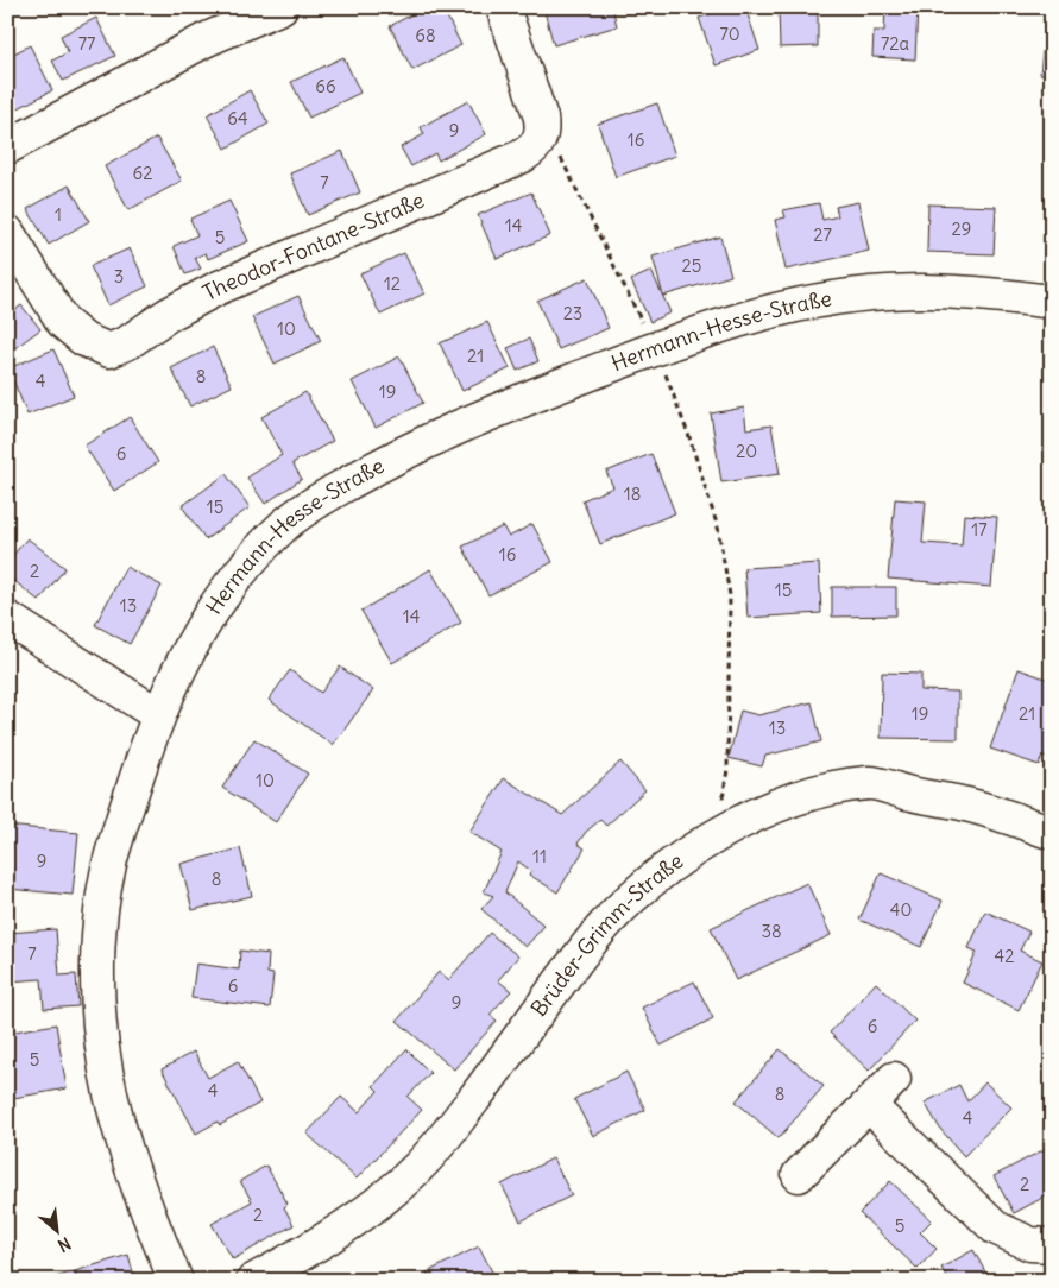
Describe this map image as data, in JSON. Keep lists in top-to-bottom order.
{
  "streets": {
    "street": ["Theodor-Fontane-Straße", "Hermann-Hesse-Straße", "Brüder-Grimm-Straße"]
  },
  "house_numbers": [
    "70",
    "68",
    "77",
    "72a",
    "66",
    "64",
    "9",
    "16",
    "62",
    "7",
    "1",
    "14",
    "29",
    "27",
    "5",
    "25",
    "3",
    "12",
    "23",
    "10",
    "21",
    "8",
    "4",
    "19",
    "20",
    "6",
    "18",
    "15",
    "17",
    "16",
    "2",
    "15",
    "13",
    "14",
    "19",
    "21",
    "13",
    "10",
    "11",
    "9",
    "8",
    "40",
    "38",
    "7",
    "42",
    "6",
    "9",
    "6",
    "5",
    "4",
    "8",
    "4",
    "2",
    "2",
    "5"
  ],
  "north": "bottom right"
}
